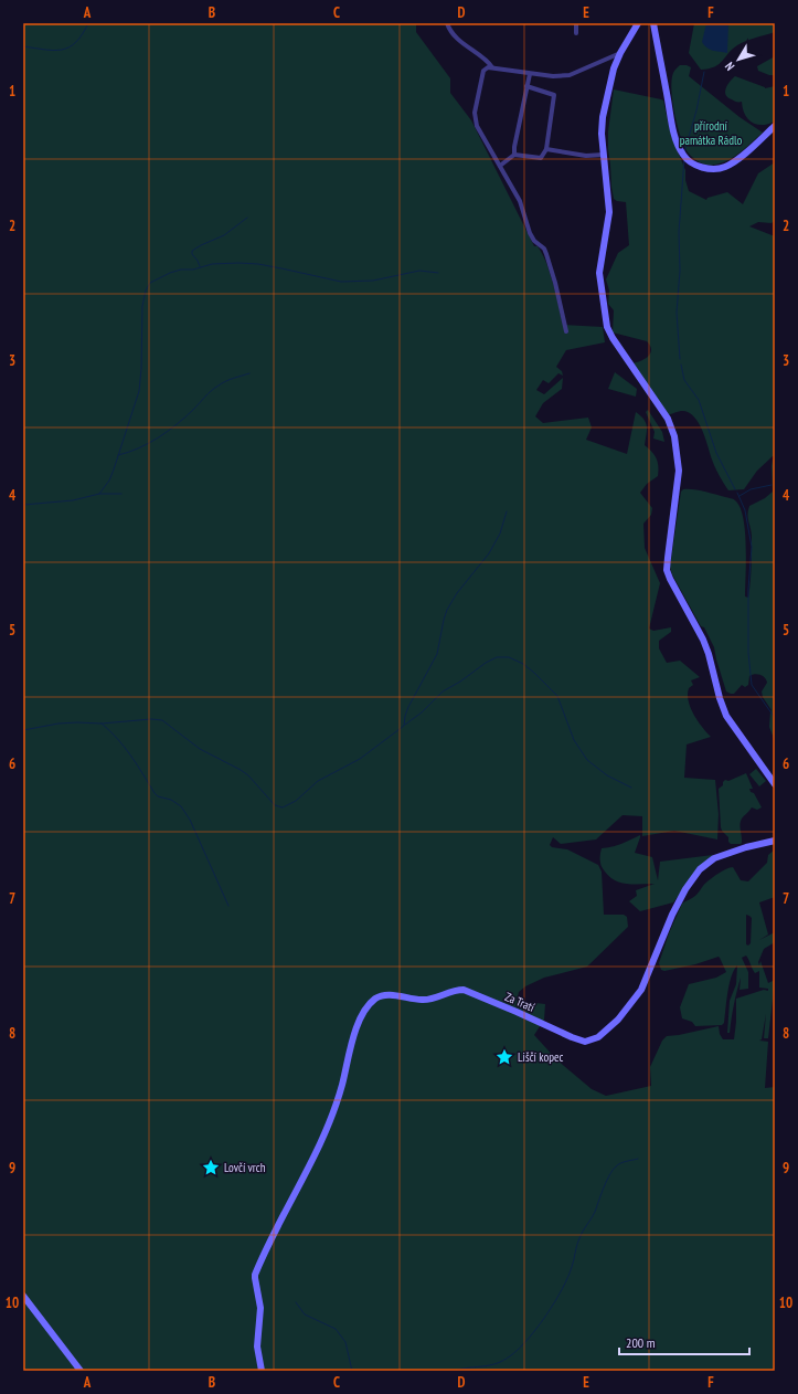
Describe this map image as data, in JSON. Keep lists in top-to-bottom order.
{
  "streets": {
    "street": ["Za Tratí"]
  },
  "parks": ["přírodní památka Rádlo"],
  "places": {
    "place": ["Liščí kopec", "Lovčí vrch"]
  },
  "scale_bar": "200 m",
  "north": "bottom left",
  "grid": {
    "columns": [
      "A",
      "B",
      "C",
      "D",
      "E",
      "F"
    ],
    "rows": [
      "1",
      "2",
      "3",
      "4",
      "5",
      "6",
      "7",
      "8",
      "9",
      "10"
    ]
  }
}
